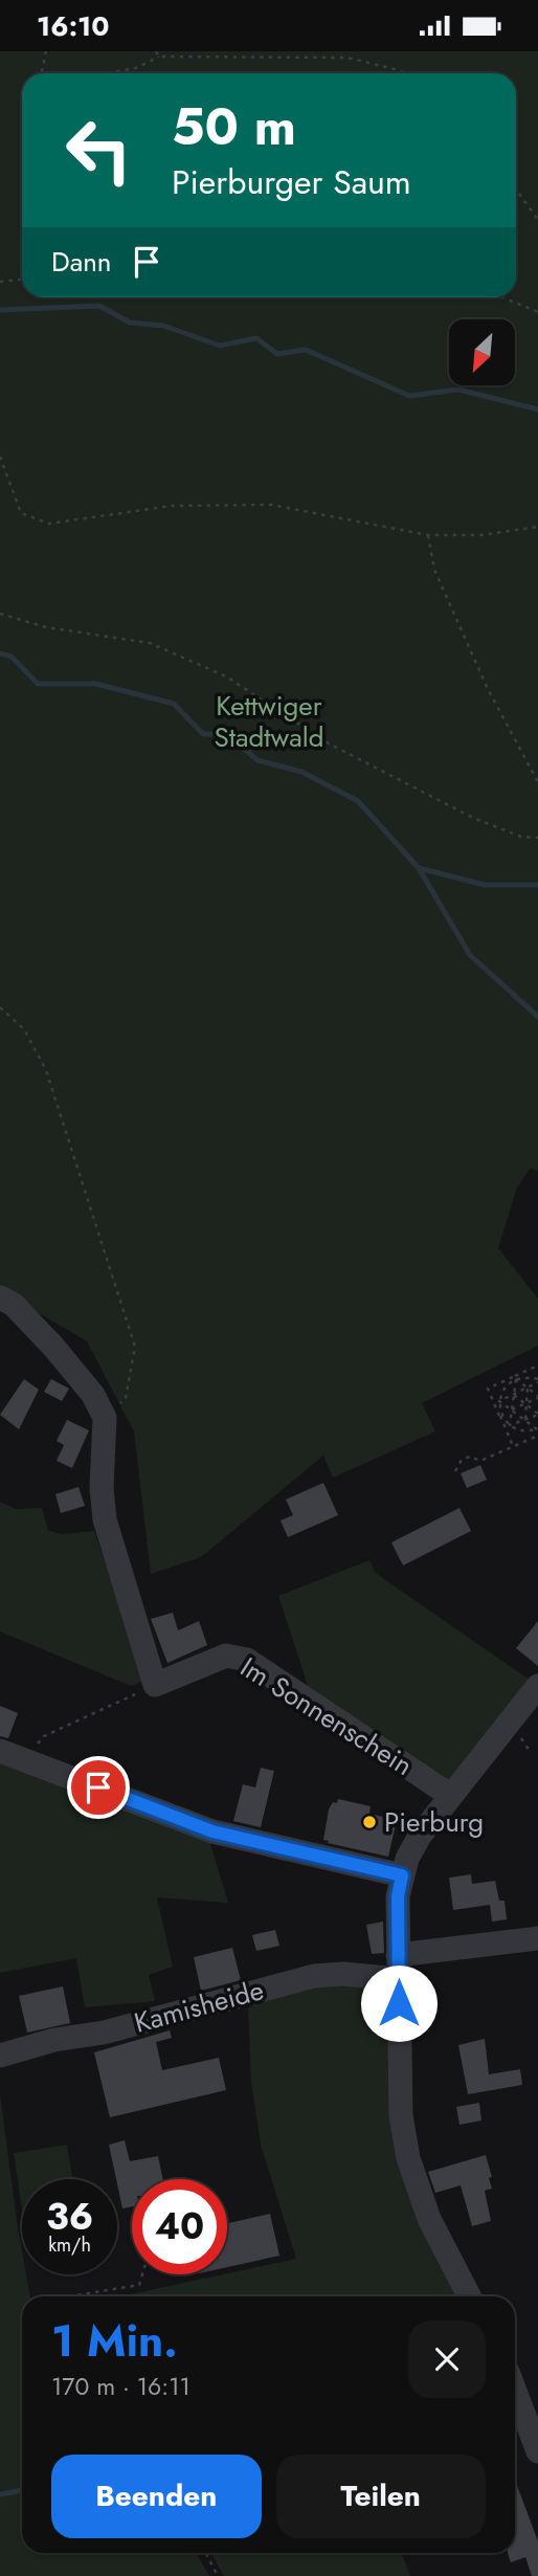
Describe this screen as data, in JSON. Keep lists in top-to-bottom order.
{
  "streets": {
    "street": ["Im Sonnenschein", "Kamisheide"]
  },
  "parks": ["Kettwiger Stadtwald"],
  "places": ["Pierburg"],
  "north": "bottom left",
  "page": {
    "status": "16:10",
    "turn": ["50 m", "Pierburger Saum"],
    "then": "Dann",
    "speed": "36 km/h",
    "limit": "40",
    "heading": ["1 Min.", "170 m · 16:11"],
    "buttons": ["Beenden", "Teilen"]
  }
}
